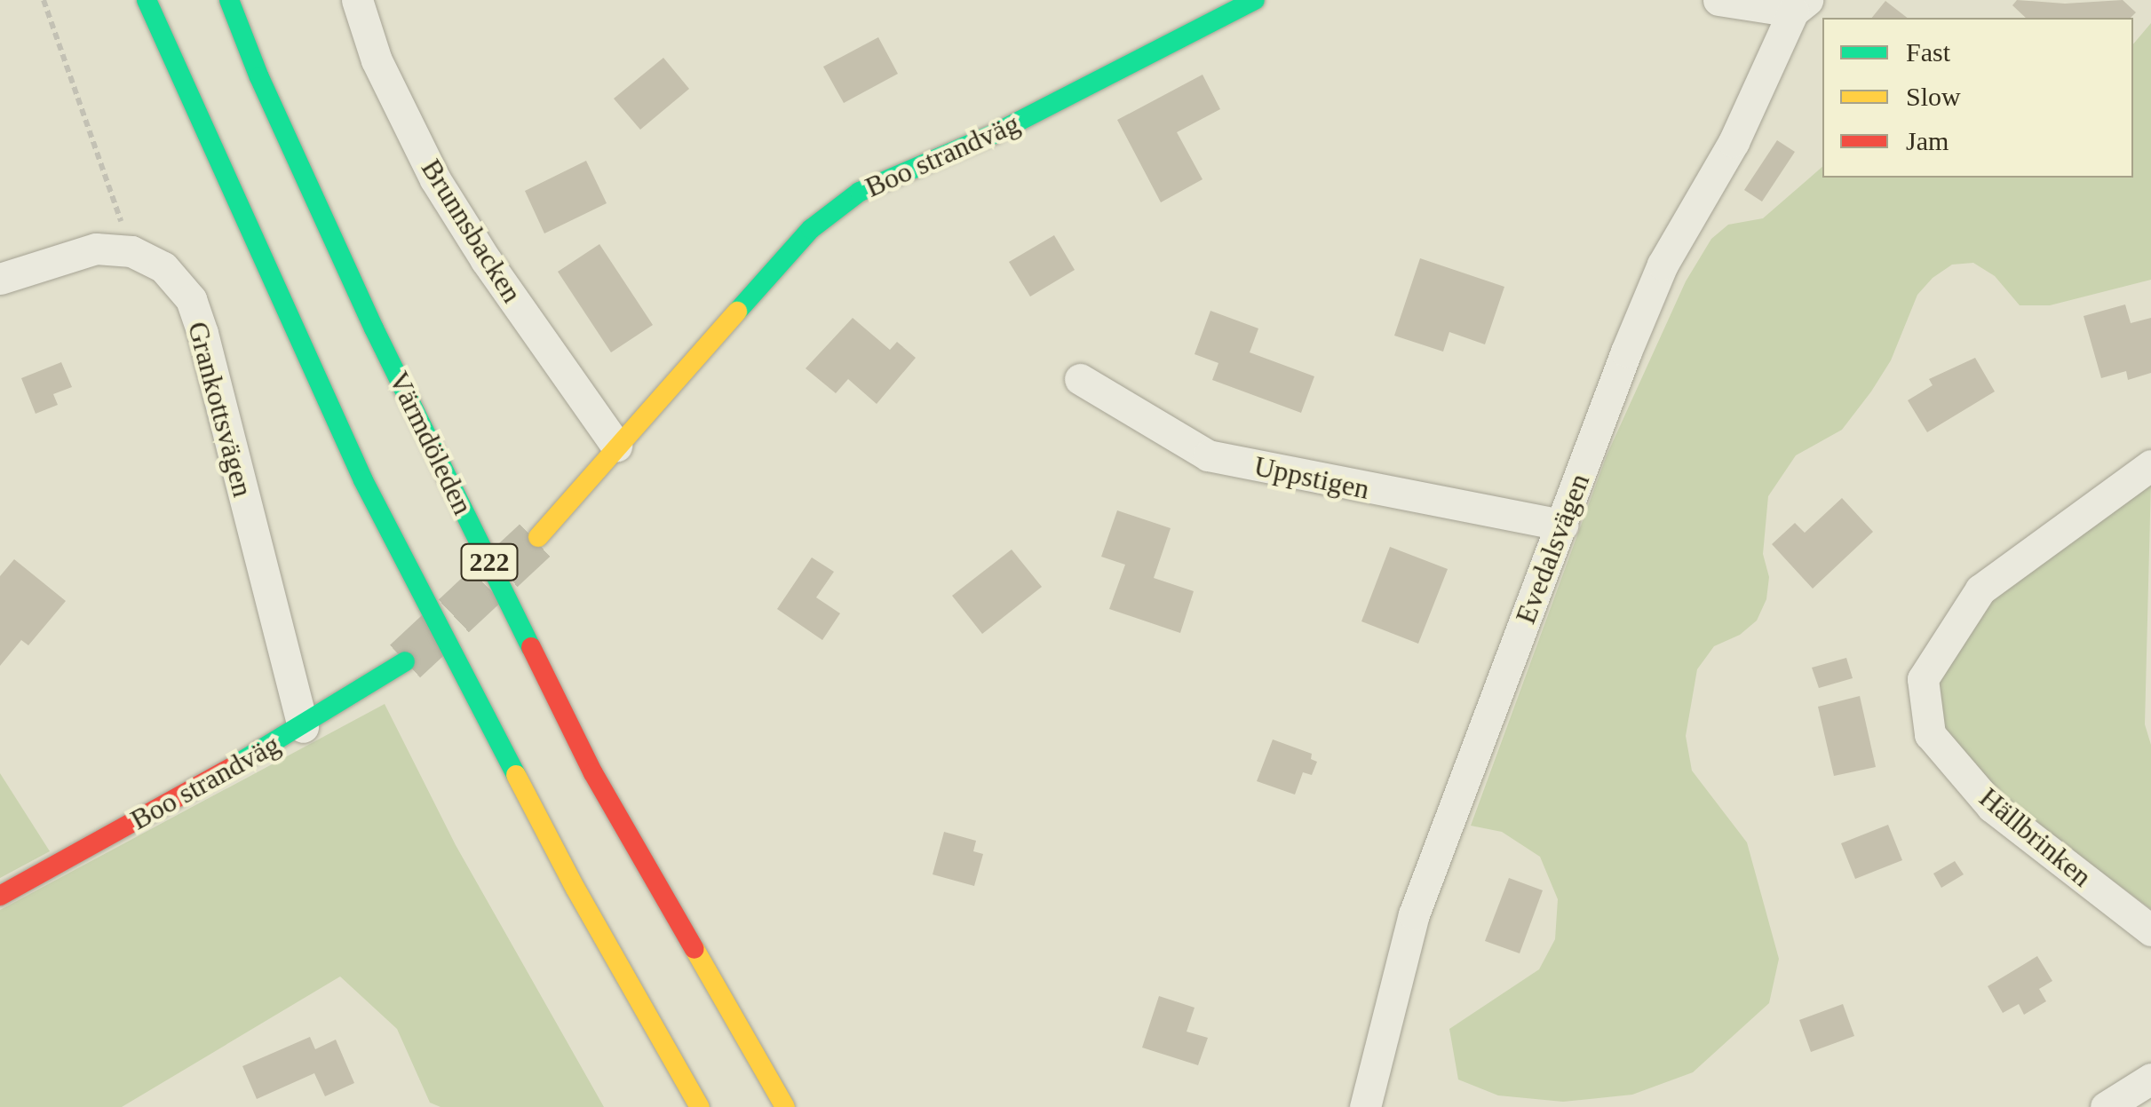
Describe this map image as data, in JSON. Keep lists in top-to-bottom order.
{
  "streets": {
    "main road": ["Boo strandväg", "Värmdöleden", "222"],
    "street": [
      "Brunnsbacken",
      "Grankottsvägen",
      "Uppstigen",
      "Evedalsvägen",
      "Hällbrinken"
    ]
  },
  "crossings": [
    ["Boo strandväg", "Brunnsbacken"],
    ["Boo strandväg", "Grankottsvägen"],
    ["Uppstigen", "Evedalsvägen"]
  ],
  "legend": ["Fast", "Slow", "Jam"]
}
